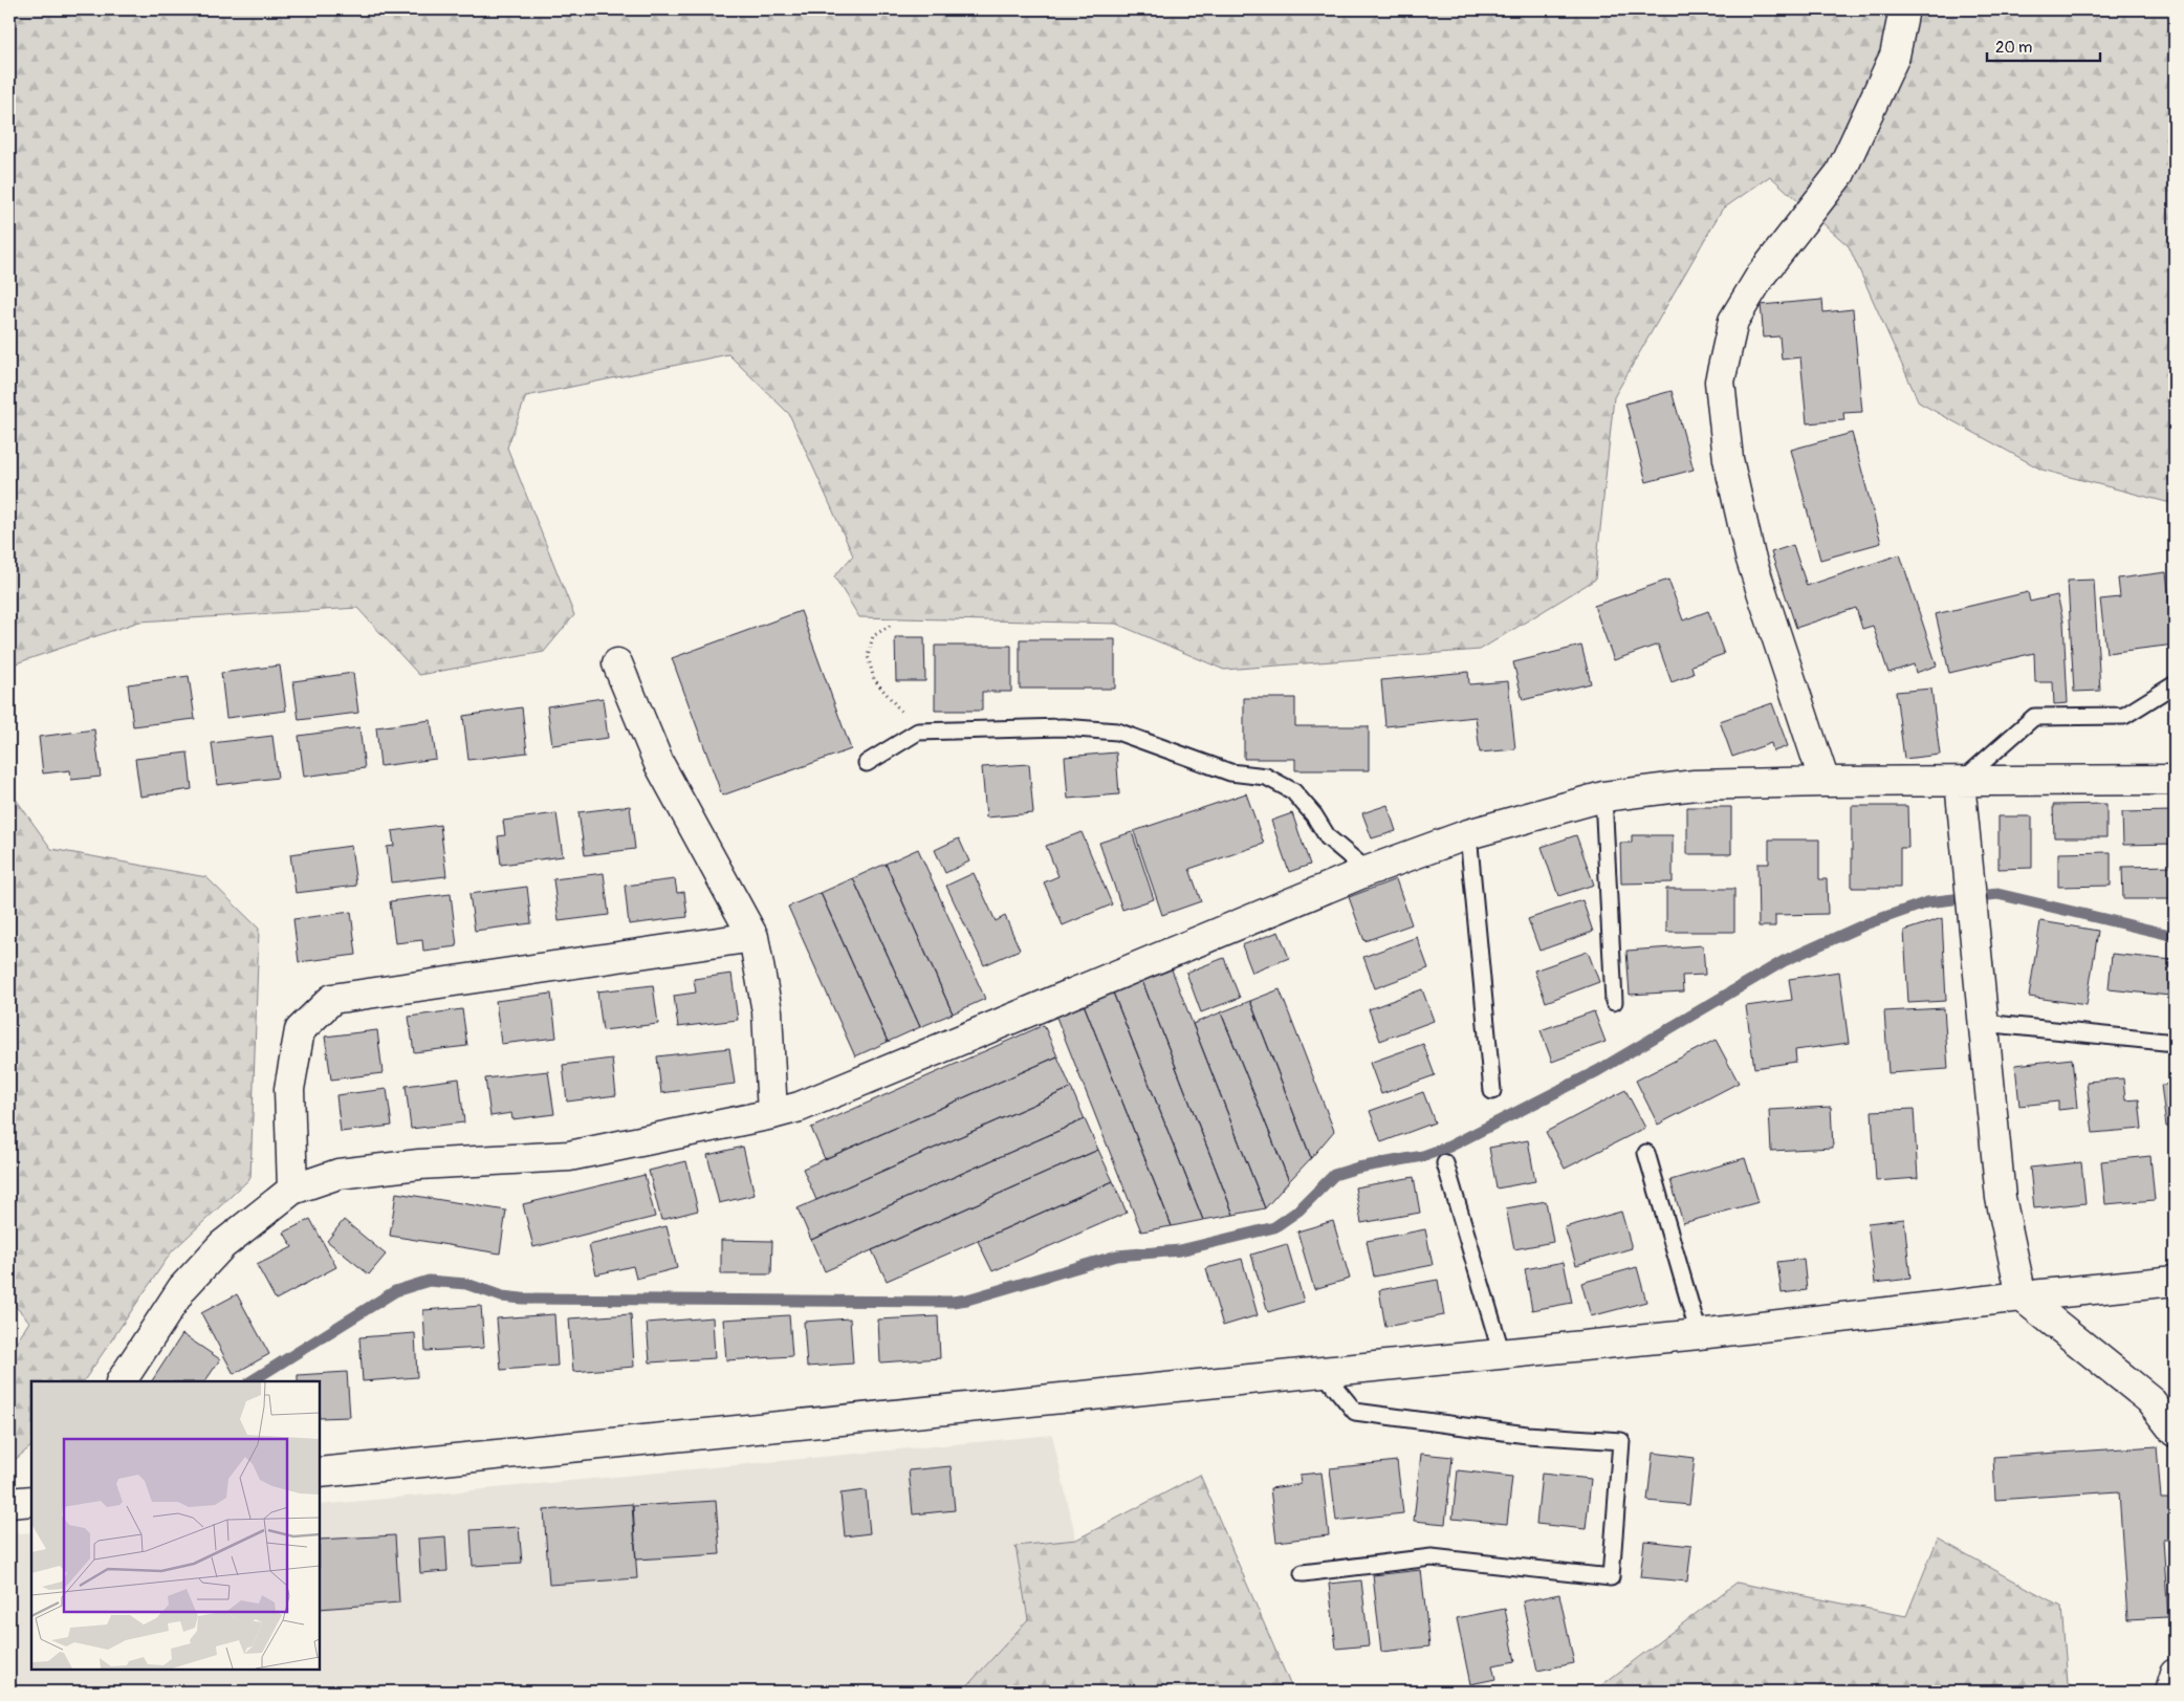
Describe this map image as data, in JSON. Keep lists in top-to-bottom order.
{
  "scale_bar": "20 m"
}
